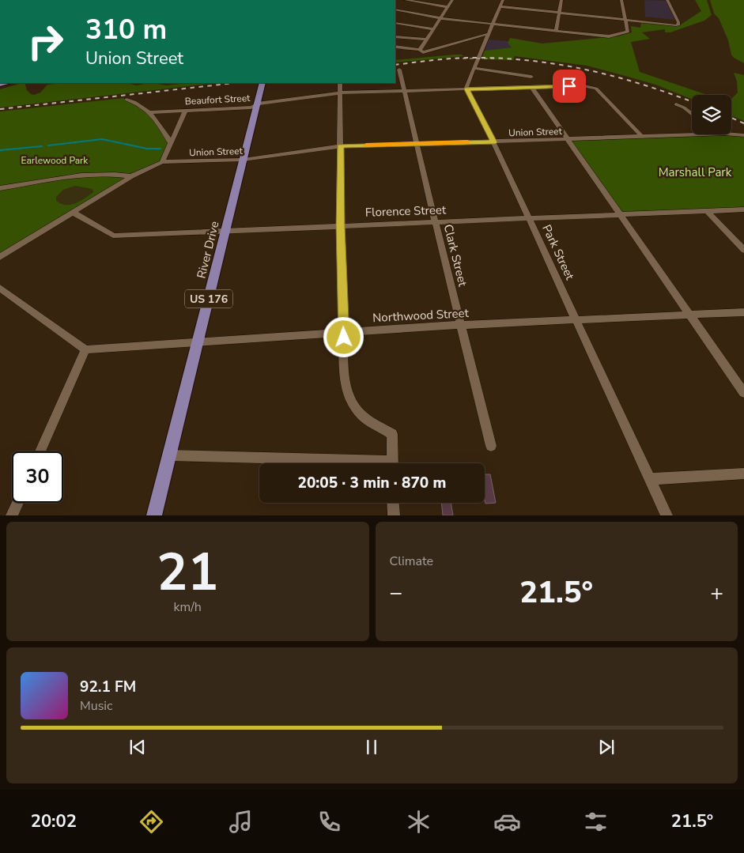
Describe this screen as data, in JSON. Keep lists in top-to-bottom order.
{
  "streets": {
    "main road": ["River Drive", "US 176"],
    "street": [
      "Beaufort Street",
      "Union Street",
      "Florence Street",
      "Park Street",
      "Clark Street",
      "Northwood Street"
    ]
  },
  "crossings": [
    ["Beaufort Street", "Union Street"],
    ["Beaufort Street", "River Drive"],
    ["Beaufort Street", "Park Street"],
    ["Beaufort Street", "Clark Street"],
    ["Union Street", "River Drive"],
    ["Union Street", "Park Street"],
    ["Union Street", "Clark Street"],
    ["Florence Street", "River Drive"],
    ["Florence Street", "Park Street"],
    ["Florence Street", "Clark Street"],
    ["River Drive", "Northwood Street"],
    ["Park Street", "Northwood Street"],
    ["Clark Street", "Northwood Street"]
  ],
  "parks": ["Earlewood Park", "Marshall Park"],
  "page": {
    "turn": ["310 m", "Union Street"],
    "limit": "30",
    "trip": "20:05 · 3 min · 870 m",
    "tile": [
      ["21", "km/h"],
      "Climate"
    ],
    "heat": ["−", "21.5°", "+"],
    "song": ["92.1 FM", "Music"],
    "tabs": ["20:02", "21.5°"]
  }
}
